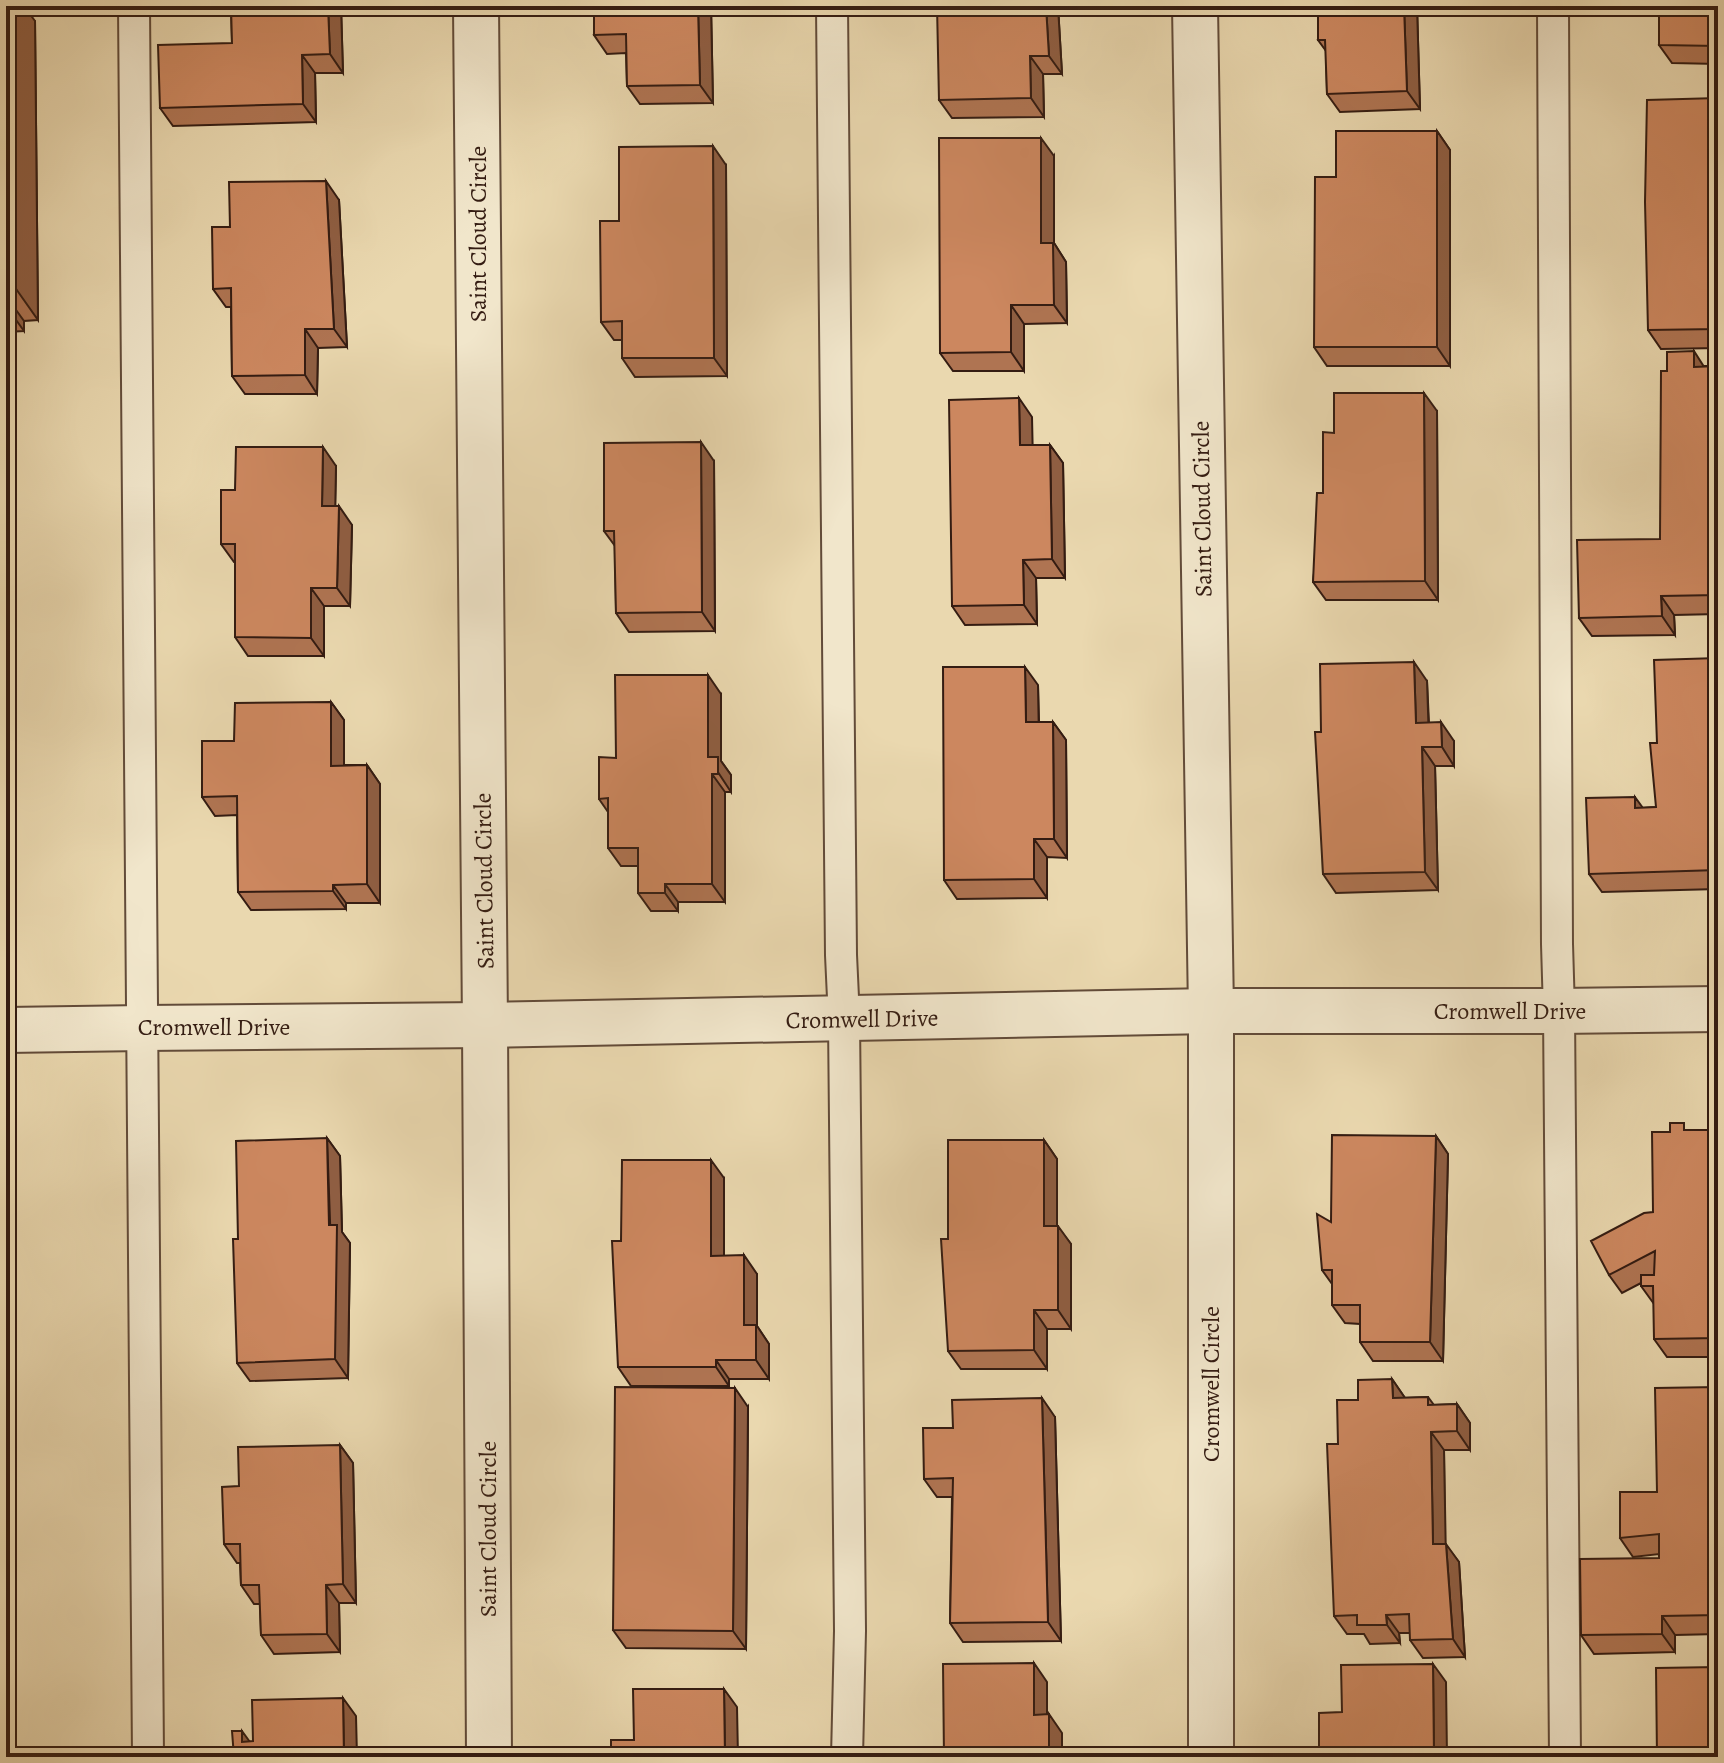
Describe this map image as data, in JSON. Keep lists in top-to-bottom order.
{
  "streets": {
    "street": ["Saint Cloud Circle", "Cromwell Drive", "Cromwell Circle"]
  },
  "crossings": [
    ["Saint Cloud Circle", "Cromwell Drive"],
    ["Saint Cloud Circle", "Cromwell Circle"],
    ["Cromwell Drive", "Cromwell Circle"]
  ]
}
